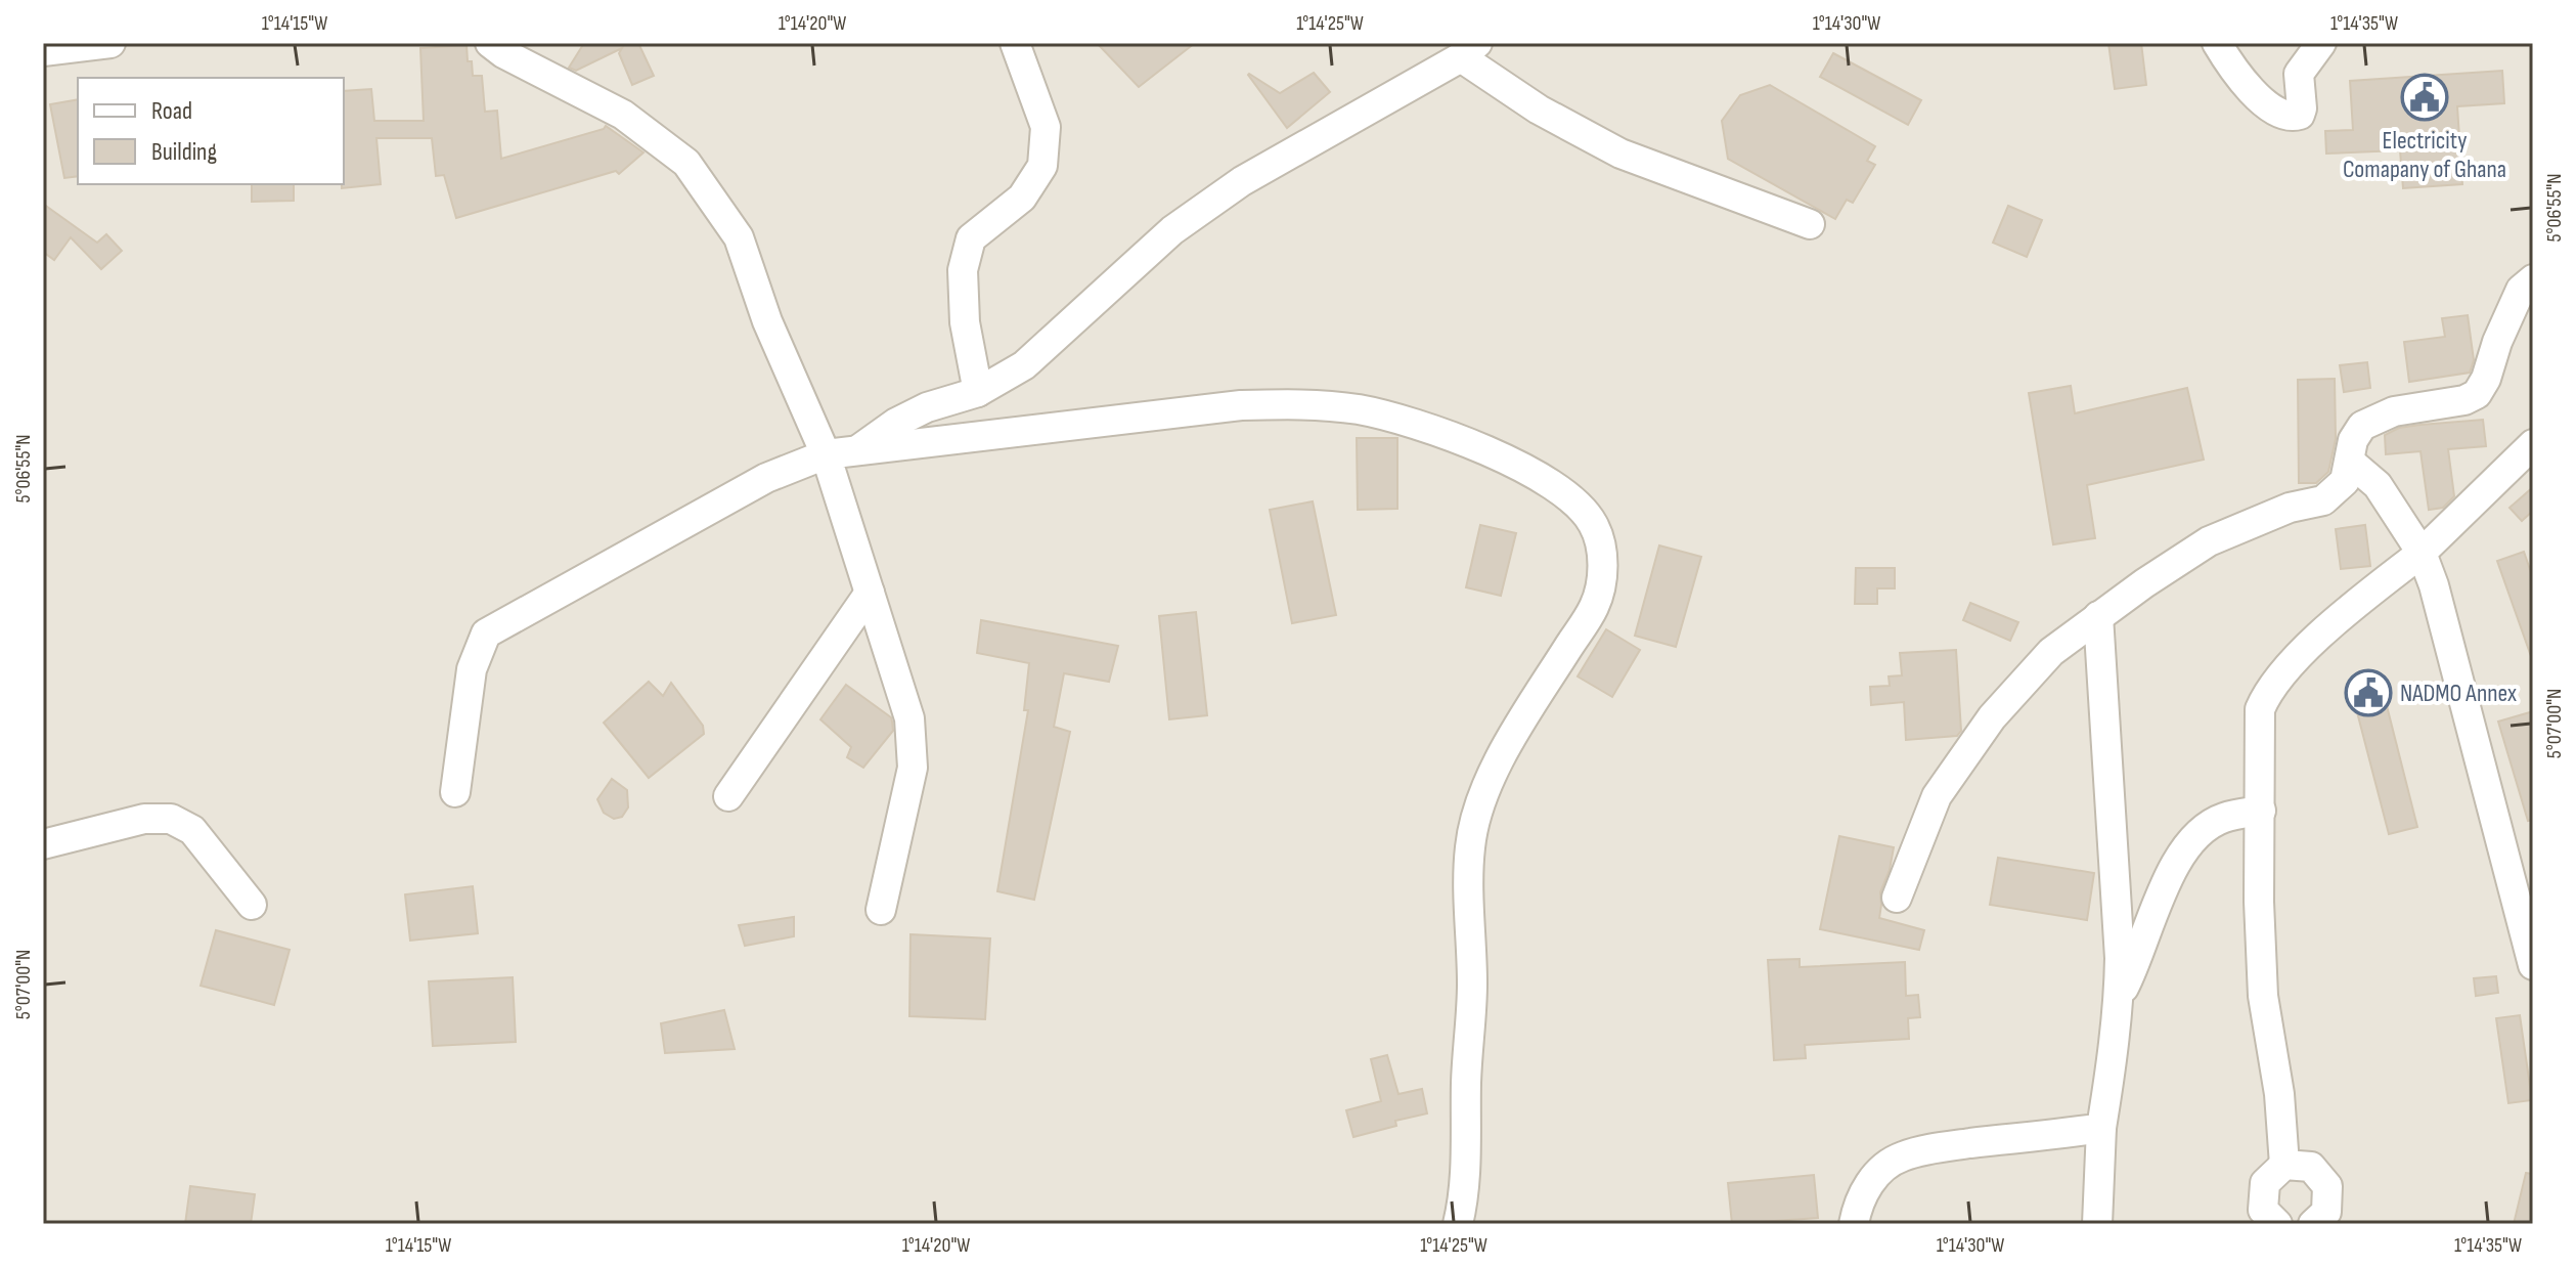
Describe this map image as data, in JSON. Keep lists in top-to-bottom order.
{
  "places": {
    "public building": ["Electricity Comapany of Ghana", "NADMO Annex"]
  },
  "legend": ["Road", "Building"],
  "coordinates": [
    "1°14'15\"W",
    "1°14'20\"W",
    "1°14'25\"W",
    "1°14'30\"W",
    "1°14'35\"W",
    "5°06'55\"N",
    "5°07'00\"N"
  ]
}
